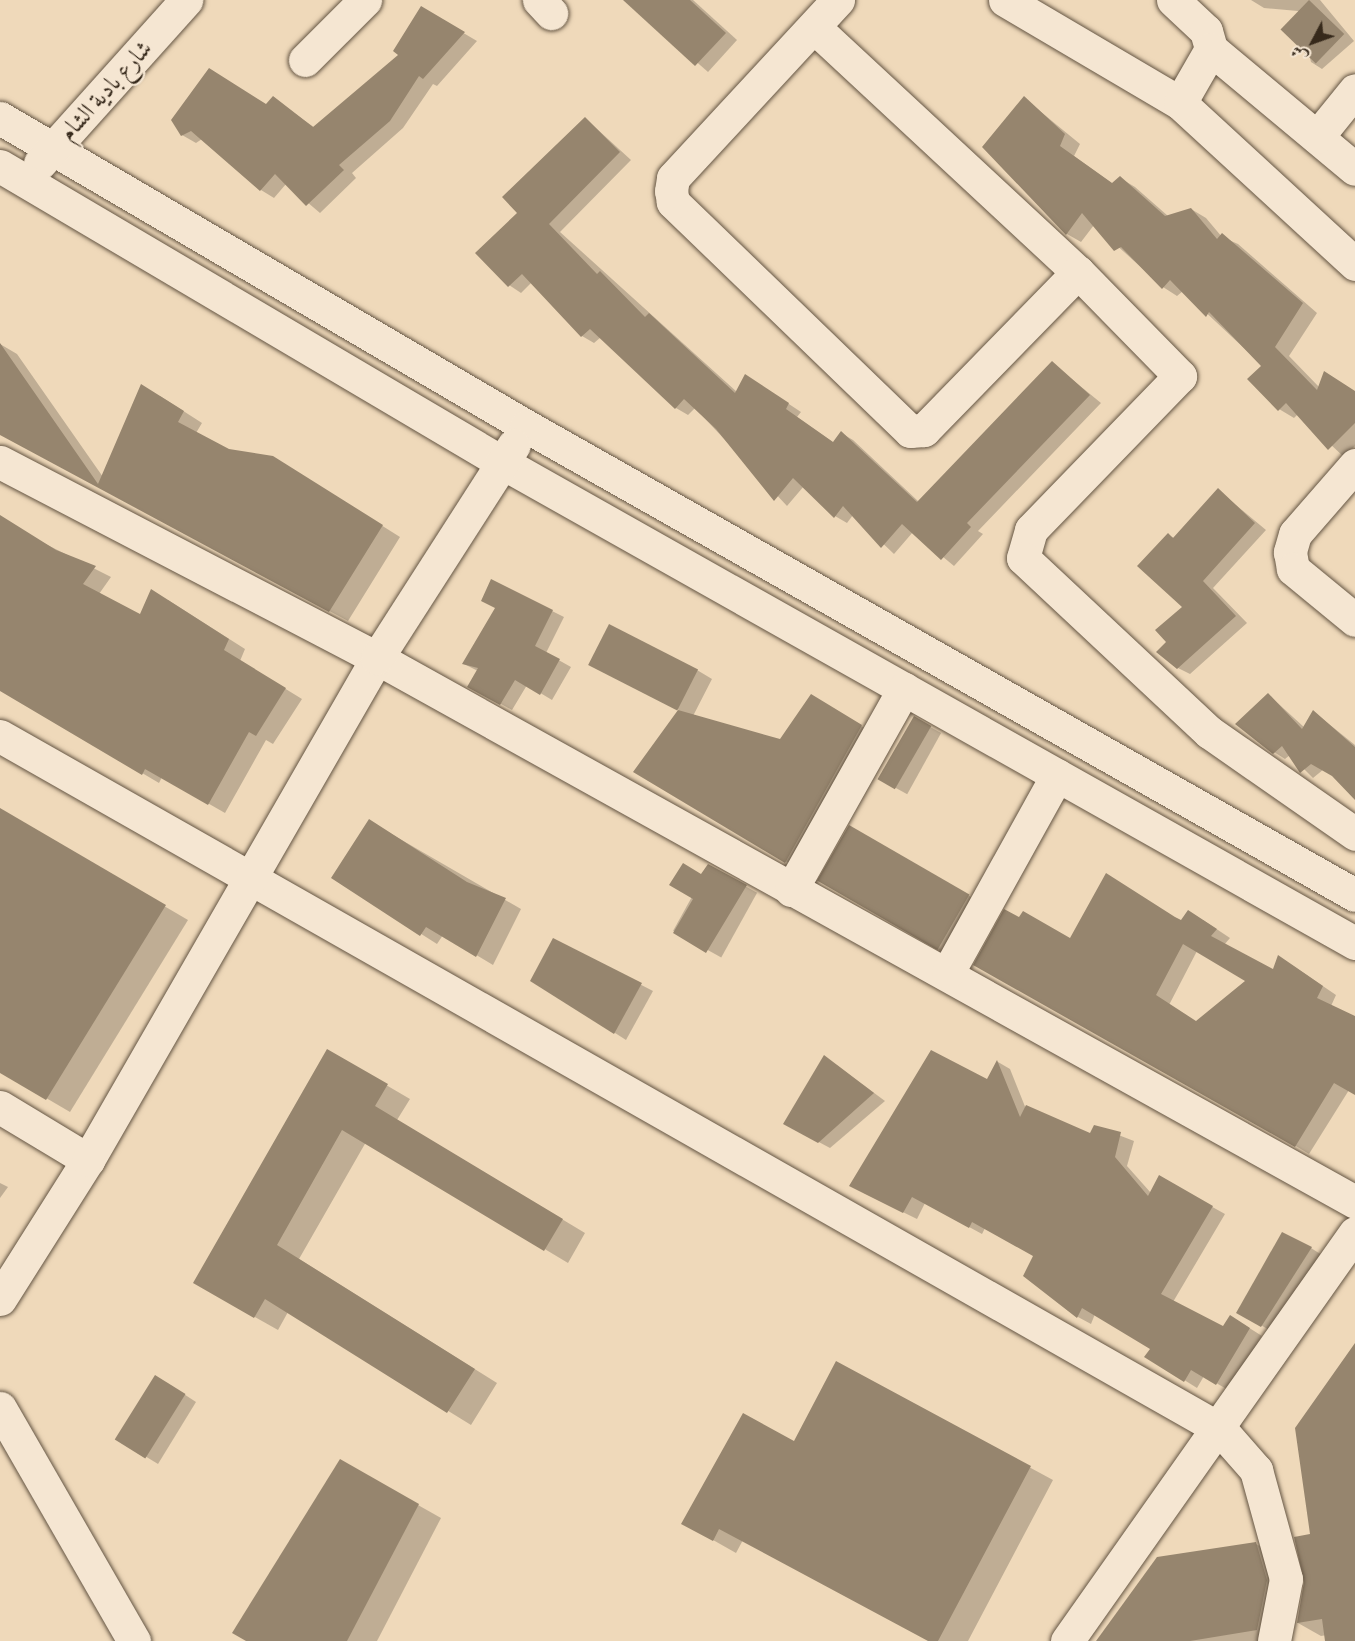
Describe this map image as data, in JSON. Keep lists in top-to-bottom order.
{
  "streets": {
    "street": ["شارع بادية الشام"]
  },
  "north": "bottom left"
}
